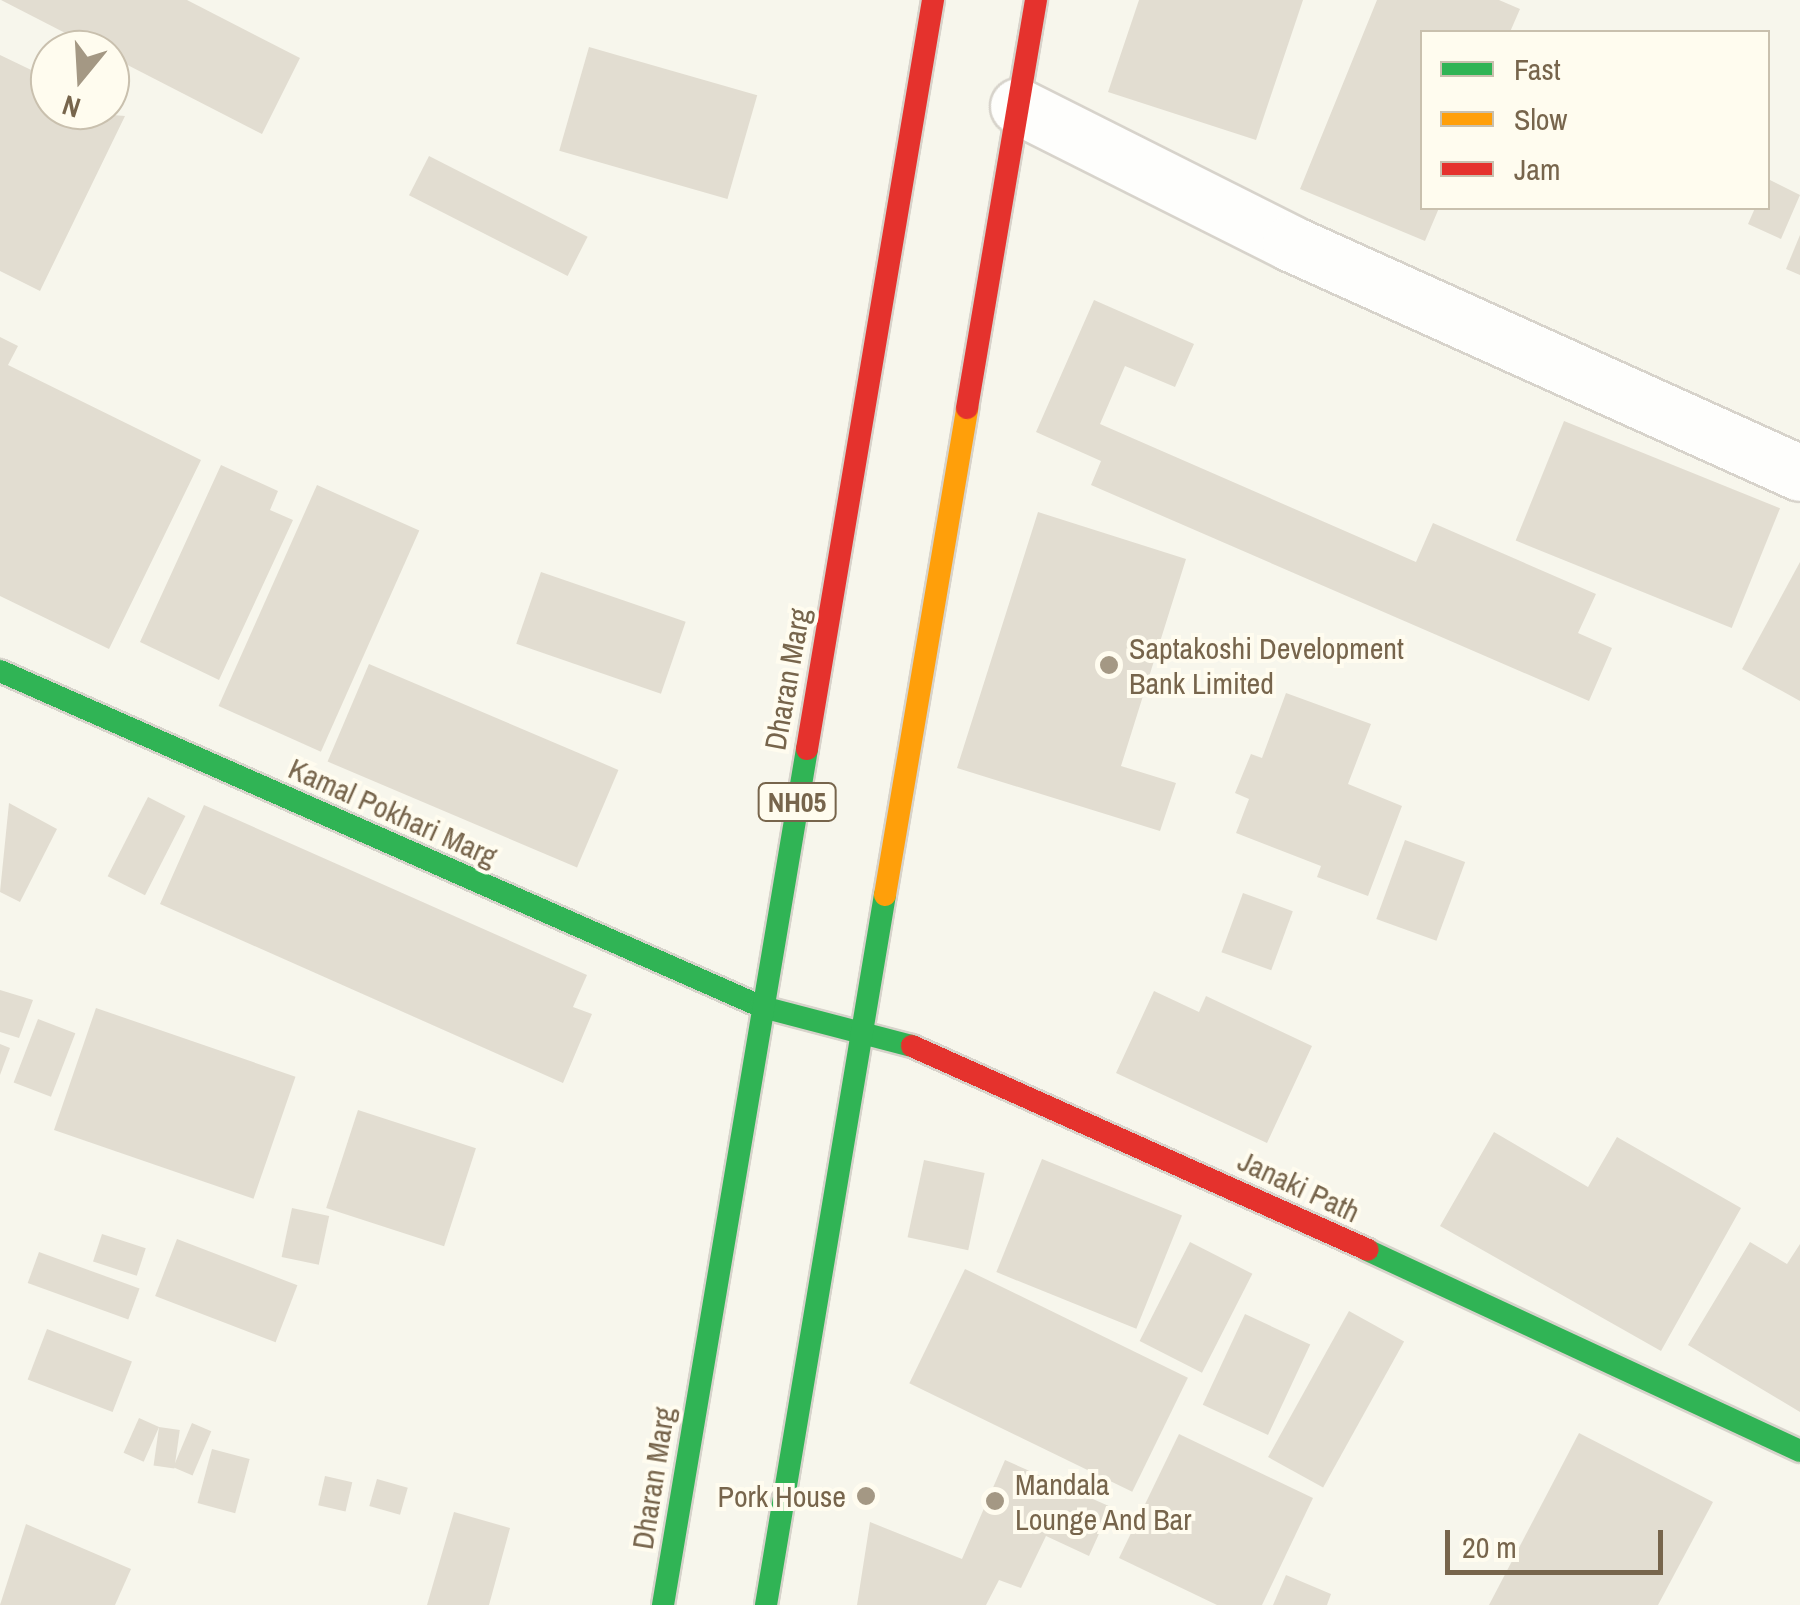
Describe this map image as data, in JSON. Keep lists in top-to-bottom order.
{
  "streets": {
    "main road": [
      "Dharan Marg",
      "NH05",
      "Kamal Pokhari Marg",
      "Janaki Path"
    ]
  },
  "crossings": [
    ["Dharan Marg", "Kamal Pokhari Marg"],
    ["Dharan Marg", "Janaki Path"],
    ["Kamal Pokhari Marg", "Janaki Path"]
  ],
  "places": ["Saptakoshi Development Bank Limited", "Pork House", "Mandala Lounge And Bar"],
  "legend": ["Fast", "Slow", "Jam"],
  "scale_bar": "20 m",
  "north": "bottom"
}
